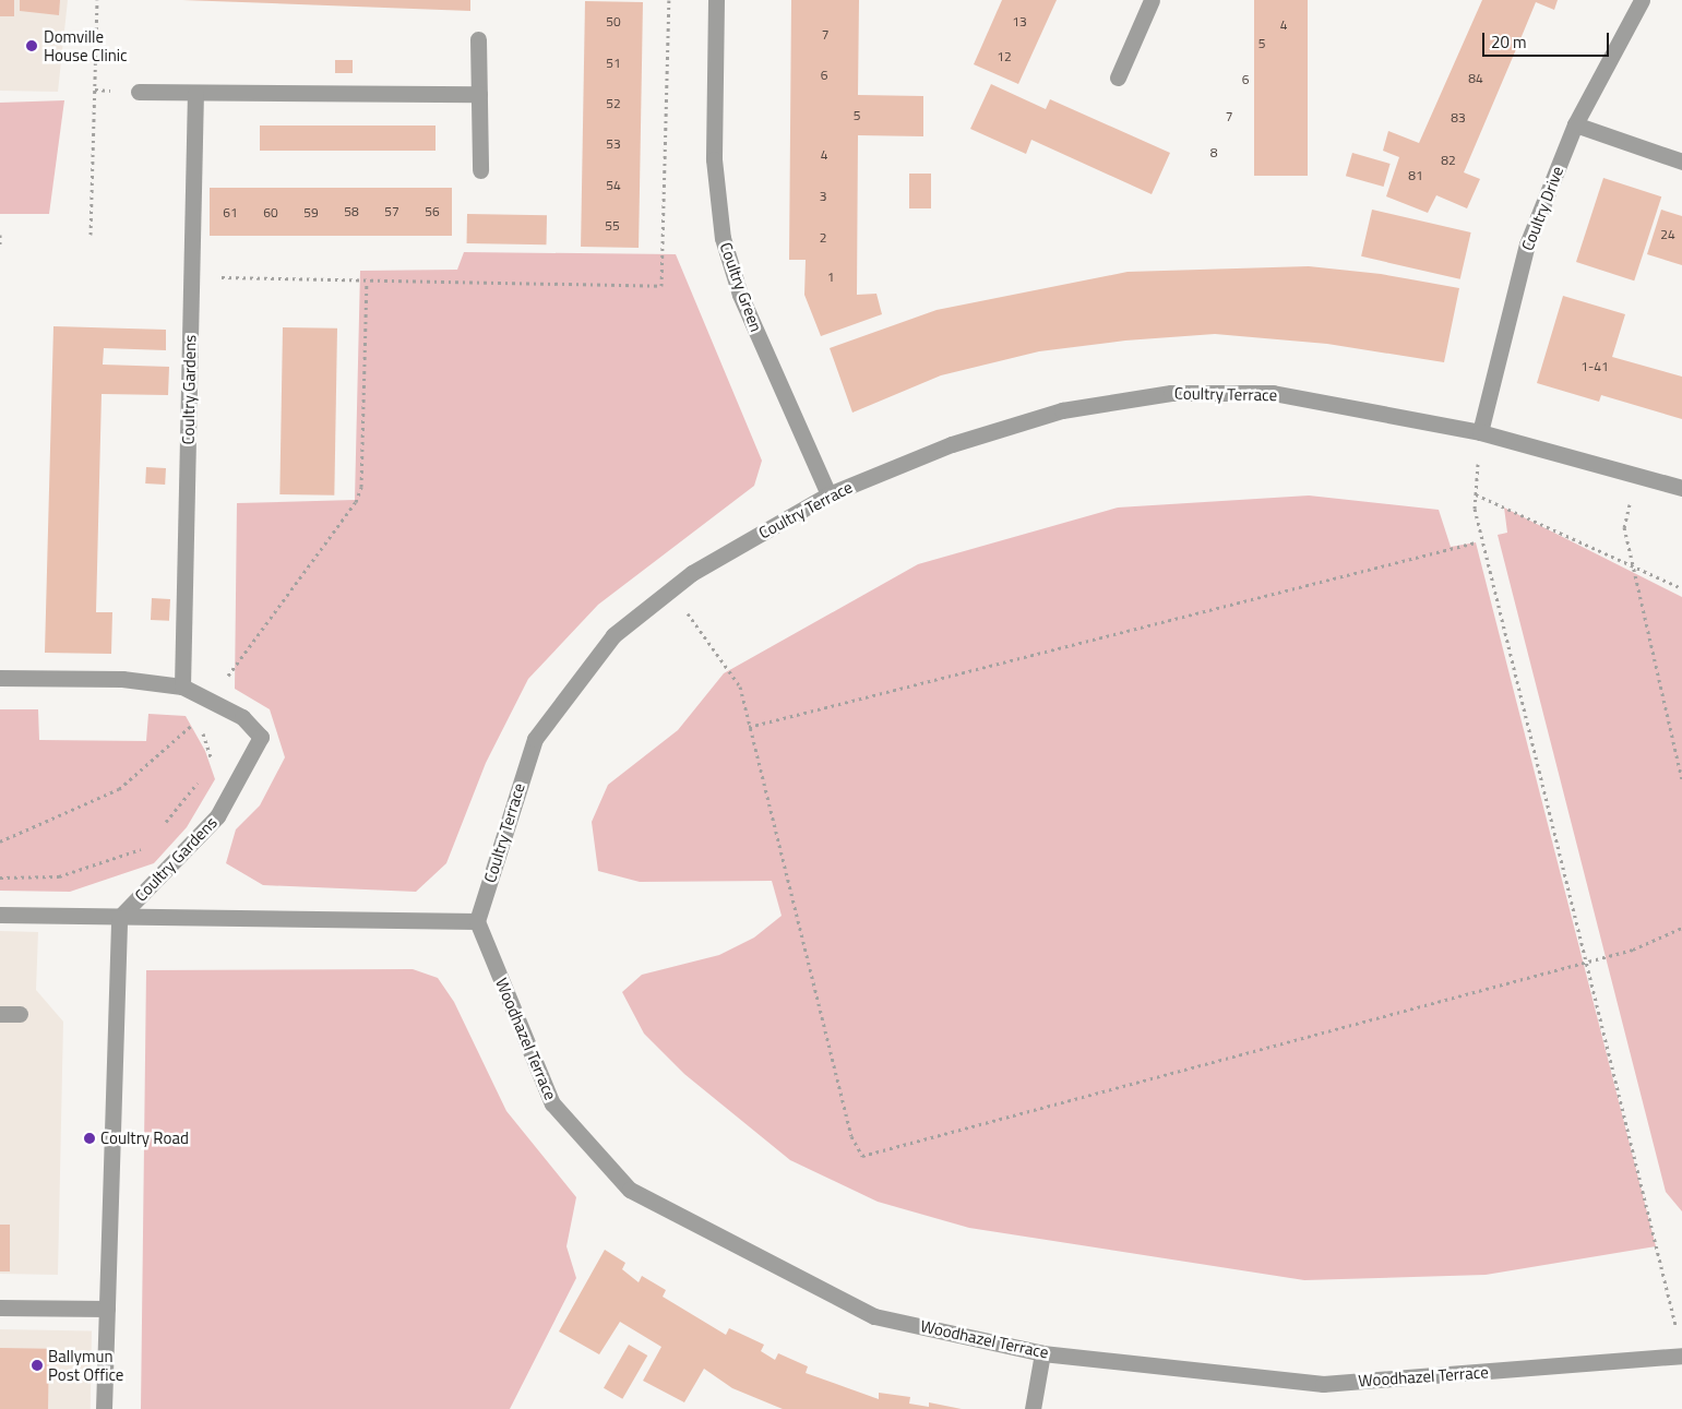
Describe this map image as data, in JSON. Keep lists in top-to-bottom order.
{
  "streets": {
    "street": [
      "Coultry Drive",
      "Coultry Green",
      "Coultry Gardens",
      "Coultry Terrace",
      "Woodhazel Terrace"
    ]
  },
  "crossings": [
    ["Coultry Drive", "Coultry Terrace"],
    ["Coultry Green", "Coultry Terrace"],
    ["Coultry Terrace", "Woodhazel Terrace"]
  ],
  "places": ["Domville House Clinic", "Coultry Road", "Ballymun Post Office"],
  "house_numbers": [
    "50",
    "13",
    "4",
    "7",
    "5",
    "12",
    "51",
    "6",
    "84",
    "6",
    "52",
    "5",
    "7",
    "83",
    "53",
    "8",
    "4",
    "82",
    "81",
    "54",
    "3",
    "58",
    "57",
    "56",
    "61",
    "60",
    "59",
    "55",
    "24",
    "2",
    "1",
    "1-41"
  ],
  "scale_bar": "20 m"
}
